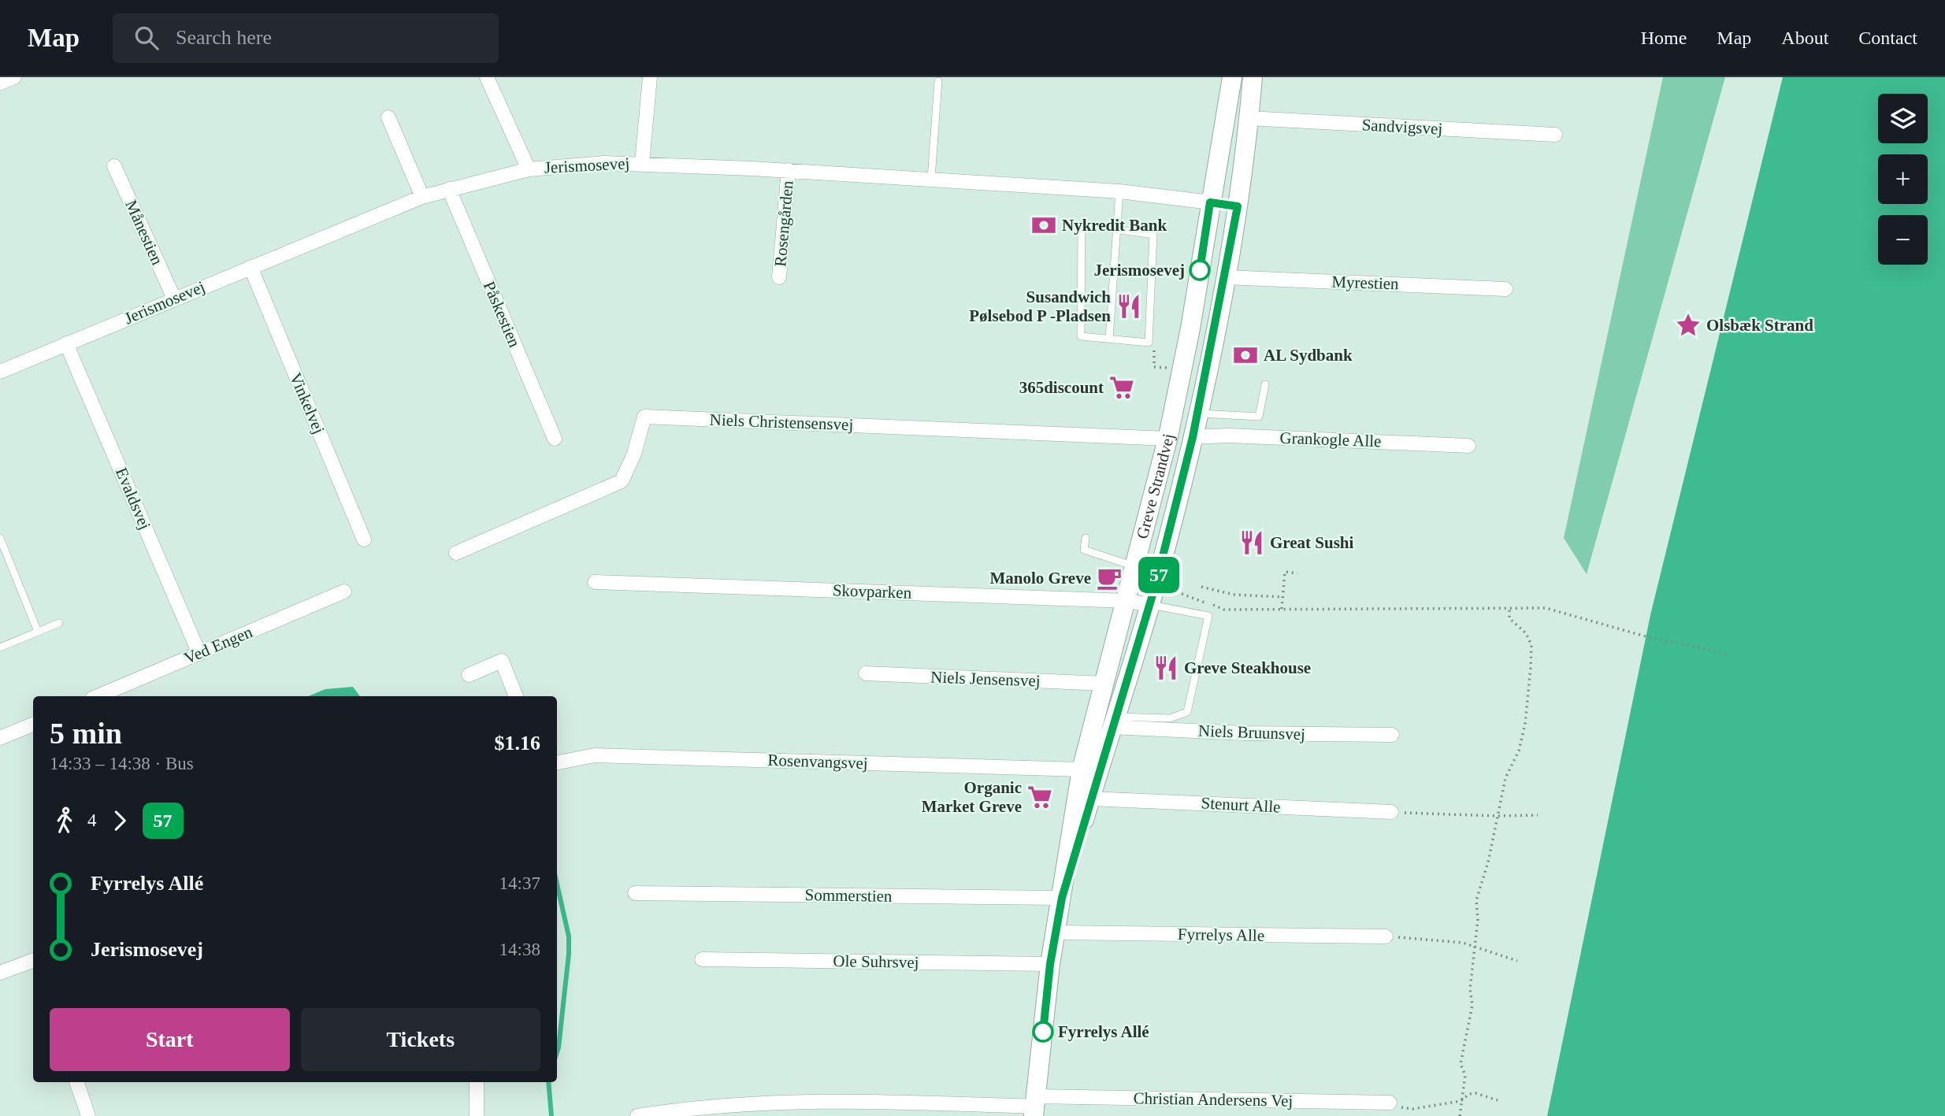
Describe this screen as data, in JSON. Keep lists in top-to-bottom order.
{
  "streets": {
    "main road": ["Greve Strandvej"],
    "street": [
      "Sandvigsvej",
      "Jerismosevej",
      "Rosengården",
      "Månestien",
      "Myrestien",
      "Påskestien",
      "Vinkelvej",
      "Niels Christensensvej",
      "Grankogle Alle",
      "Evaldsvej",
      "Skovparken",
      "Ved Engen",
      "Niels Jensensvej",
      "Niels Bruunsvej",
      "Rosenvangsvej",
      "Stenurt Alle",
      "Sommerstien",
      "Fyrrelys Alle",
      "Ole Suhrsvej",
      "Christian Andersens Vej"
    ]
  },
  "crossings": [
    ["Sandvigsvej", "Greve Strandvej"],
    ["Jerismosevej", "Rosengården"],
    ["Jerismosevej", "Månestien"],
    ["Jerismosevej", "Påskestien"],
    ["Jerismosevej", "Vinkelvej"],
    ["Jerismosevej", "Greve Strandvej"],
    ["Jerismosevej", "Evaldsvej"],
    ["Myrestien", "Greve Strandvej"],
    ["Niels Christensensvej", "Greve Strandvej"],
    ["Grankogle Alle", "Greve Strandvej"],
    ["Greve Strandvej", "Skovparken"],
    ["Greve Strandvej", "Niels Jensensvej"],
    ["Greve Strandvej", "Niels Bruunsvej"],
    ["Greve Strandvej", "Rosenvangsvej"],
    ["Greve Strandvej", "Stenurt Alle"],
    ["Greve Strandvej", "Sommerstien"],
    ["Greve Strandvej", "Fyrrelys Alle"],
    ["Greve Strandvej", "Ole Suhrsvej"],
    ["Greve Strandvej", "Christian Andersens Vej"],
    ["Evaldsvej", "Ved Engen"]
  ],
  "places": {
    "bank": ["Nykredit Bank", "AL Sydbank"],
    "other": ["Jerismosevej", "Fyrrelys Allé"],
    "restaurant": ["Susandwich Pølsebod P -Pladsen", "Great Sushi", "Greve Steakhouse"],
    "place": ["Olsbæk Strand"],
    "supermarket": ["365discount", "Organic Market Greve"],
    "cafe": ["Manolo Greve"]
  },
  "lines": ["bus line 57"],
  "page": {
    "header": "Map",
    "search": "Search here",
    "nav": [
      "Home",
      "Map",
      "About",
      "Contact"
    ],
    "on_map": "57",
    "map_buttons": ["+", "−"],
    "heading": ["5 min", "14:33 – 14:38 · Bus", "$1.16"],
    "legs": ["4", "57"],
    "list": [
      {
        "name": "Fyrrelys Allé",
        "value": "14:37"
      },
      {
        "name": "Jerismosevej",
        "value": "14:38"
      }
    ],
    "buttons": ["Start", "Tickets"]
  }
}
